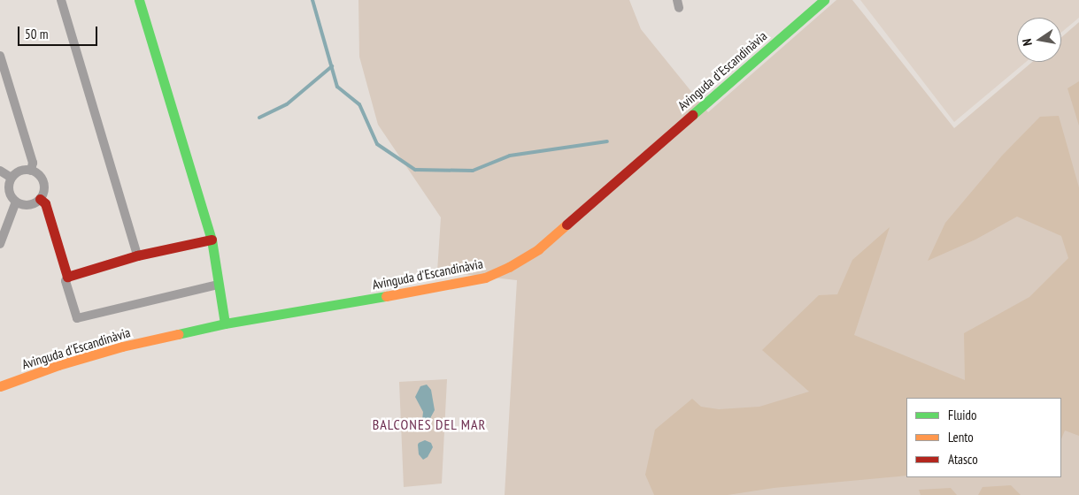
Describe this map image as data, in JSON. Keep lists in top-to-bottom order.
{
  "streets": {
    "street": ["Avinguda d'Escandinàvia"]
  },
  "districts": ["BALCONES DEL MAR"],
  "legend": ["Fluido", "Lento", "Atasco"],
  "scale_bar": "50 m",
  "north": "left"
}
